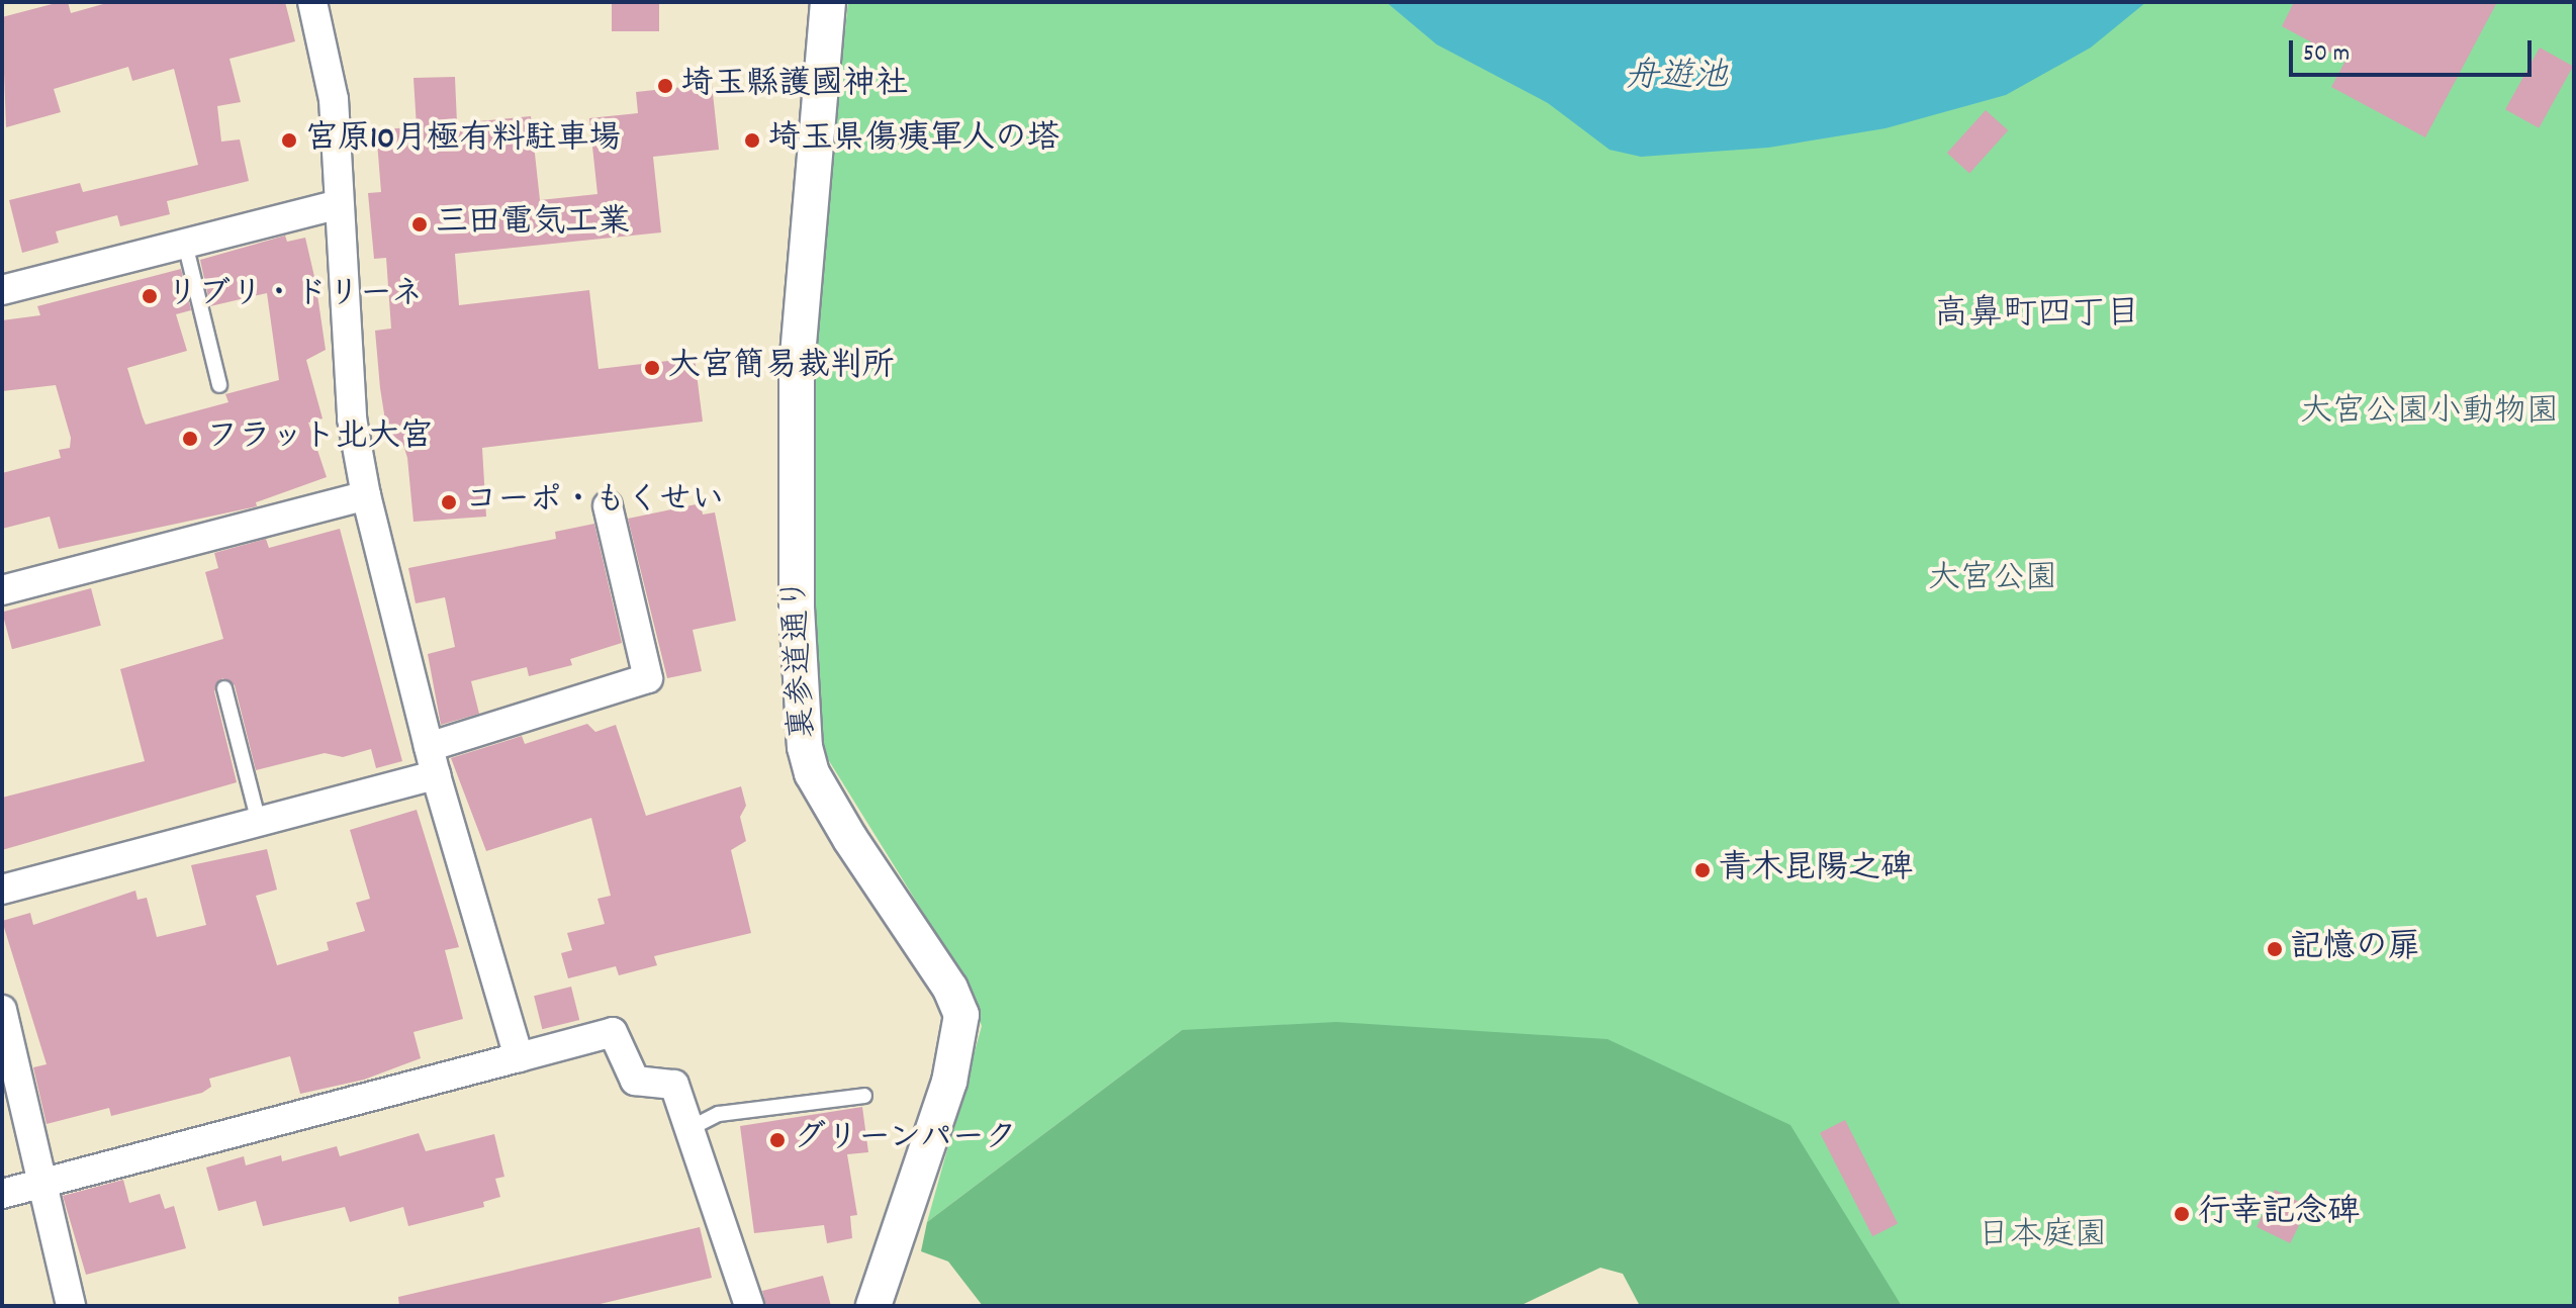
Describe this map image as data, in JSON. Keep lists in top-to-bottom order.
{
  "streets": {
    "street": ["裏参道通り"]
  },
  "districts": ["高鼻町四丁目"],
  "water": ["舟遊池"],
  "parks": ["大宮公園小動物園", "大宮公園", "日本庭園"],
  "places": [
    "埼玉縣護國神社",
    "宮原10月極有料駐車場",
    "埼玉県傷痍軍人の塔",
    "三田電気工業",
    "リブリ・ドリーネ",
    "大宮簡易裁判所",
    "フラット北大宮",
    "コーポ・もくせい",
    "青木昆陽之碑",
    "記憶の扉",
    "グリーンパーク",
    "行幸記念碑"
  ],
  "scale_bar": "50 m"
}
